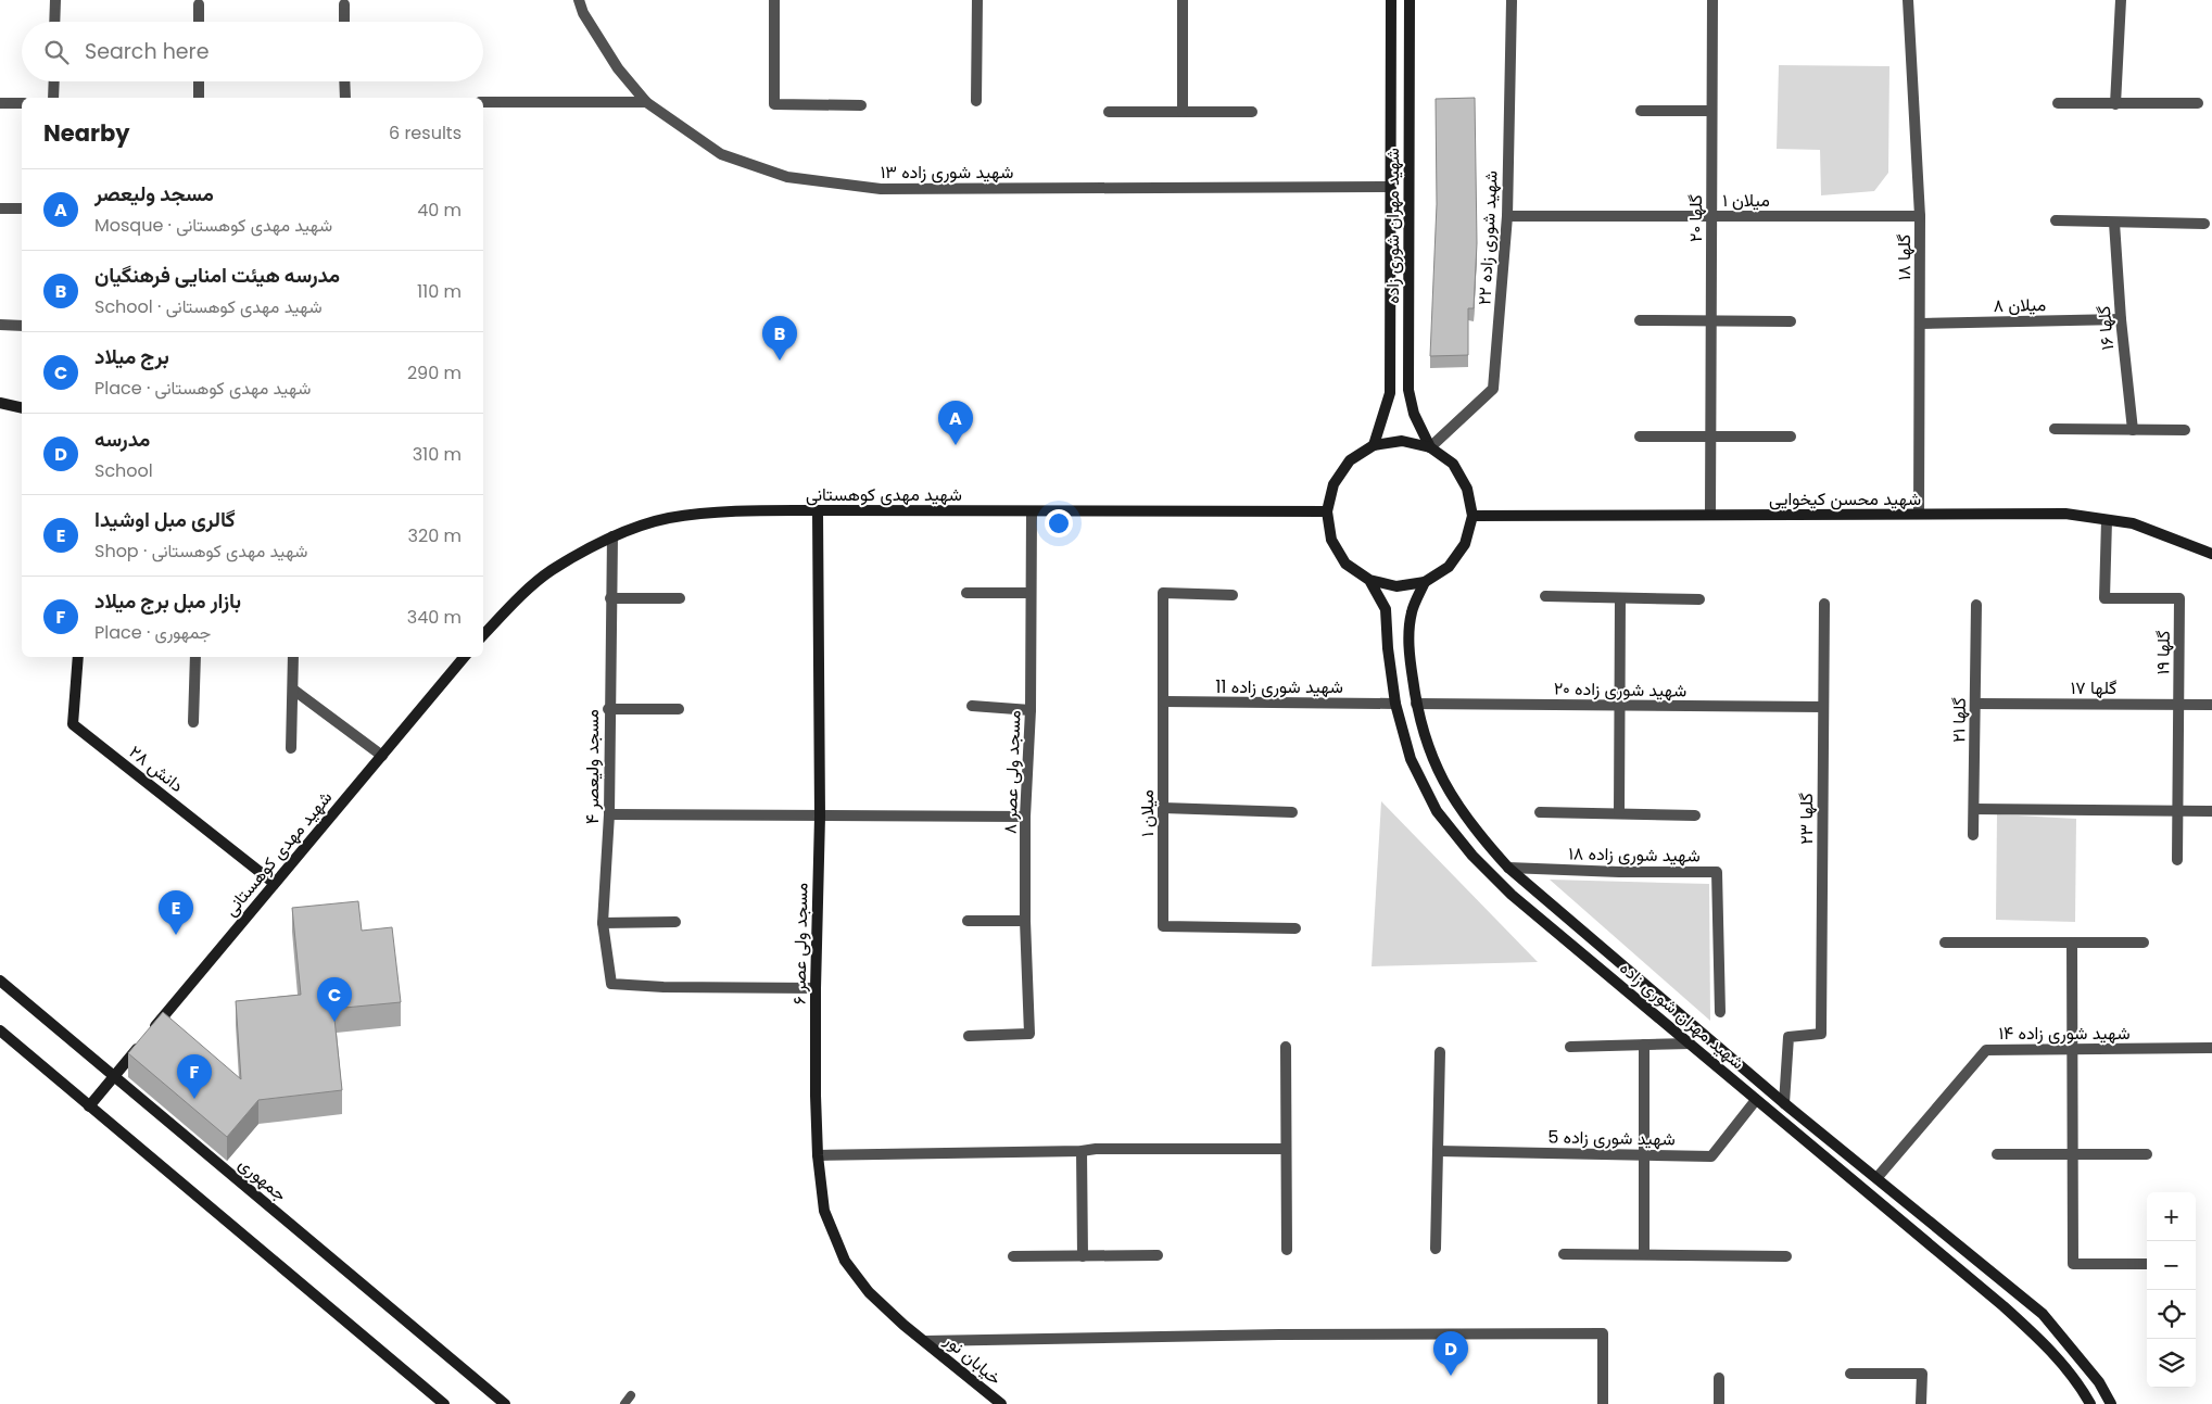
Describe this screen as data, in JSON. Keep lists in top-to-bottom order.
{
  "streets": {
    "street": [
      "شهید شوری زاده ۱۳",
      "میلان ۱",
      "گلها ۲۰",
      "شهید مهران شوری زاده",
      "شهید شوری زاده ۲۲",
      "گلها ۱۸",
      "میلان ۸",
      "گلها ۱۶",
      "شهید مهدی کوهستانی",
      "شهید محسن کیخوایی",
      "گلها ۱۹",
      "شهید شوری زاده 11",
      "گلها ۱۷",
      "شهید شوری زاده ۲۰",
      "گلها ۲۱",
      "مسجد ولیعصر ۴",
      "دانش ۲۸",
      "مسجد ولی عصر ۸",
      "گلها ۲۳",
      "شهید شوری زاده ۱۸",
      "مسجد ولی عصر ۶",
      "شهید شوری زاده ۱۴",
      "شهید شوری زاده 5",
      "جمهوری",
      "خیابان نور"
    ]
  },
  "crossings": [
    ["شهید شوری زاده ۱۳", "شهید مهران شوری زاده"],
    ["میلان ۱", "گلها ۲۰"],
    ["میلان ۱", "شهید شوری زاده ۲۲"],
    ["میلان ۱", "گلها ۱۸"],
    ["میلان ۱", "شهید شوری زاده 11"],
    ["گلها ۲۰", "شهید محسن کیخوایی"],
    ["شهید مهران شوری زاده", "شهید شوری زاده ۲۲"],
    ["شهید مهران شوری زاده", "شهید مهدی کوهستانی"],
    ["شهید مهران شوری زاده", "شهید محسن کیخوایی"],
    ["شهید مهران شوری زاده", "شهید شوری زاده 11"],
    ["شهید مهران شوری زاده", "شهید شوری زاده ۲۰"],
    ["شهید مهران شوری زاده", "گلها ۲۳"],
    ["شهید مهران شوری زاده", "شهید شوری زاده ۱۸"],
    ["شهید مهران شوری زاده", "شهید شوری زاده ۱۴"],
    ["شهید مهران شوری زاده", "شهید شوری زاده 5"],
    ["شهید شوری زاده ۲۲", "شهید مهدی کوهستانی"],
    ["شهید شوری زاده ۲۲", "شهید محسن کیخوایی"],
    ["گلها ۱۸", "میلان ۸"],
    ["گلها ۱۸", "شهید محسن کیخوایی"],
    ["میلان ۸", "گلها ۱۶"],
    ["شهید مهدی کوهستانی", "شهید محسن کیخوایی"],
    ["شهید مهدی کوهستانی", "مسجد ولیعصر ۴"],
    ["شهید مهدی کوهستانی", "دانش ۲۸"],
    ["شهید مهدی کوهستانی", "مسجد ولی عصر ۸"],
    ["شهید مهدی کوهستانی", "مسجد ولی عصر ۶"],
    ["شهید مهدی کوهستانی", "جمهوری"],
    ["شهید محسن کیخوایی", "گلها ۱۹"],
    ["گلها ۱۹", "گلها ۱۷"],
    ["گلها ۱۷", "گلها ۲۱"],
    ["شهید شوری زاده ۲۰", "گلها ۲۳"],
    ["مسجد ولیعصر ۴", "مسجد ولی عصر ۶"],
    ["مسجد ولی عصر ۶", "خیابان نور"]
  ],
  "page": {
    "search": "Search here",
    "heading": ["Nearby", "6 results"],
    "list": [
      {
        "mark": "A",
        "name": "مسجد ولیعصر",
        "note": "Mosque · شهید مهدی کوهستانی",
        "value": "40 m"
      },
      {
        "mark": "B",
        "name": "مدرسه هیئت امنایی فرهنگیان",
        "note": "School · شهید مهدی کوهستانی",
        "value": "110 m"
      },
      {
        "mark": "C",
        "name": "برج میلاد",
        "note": "Place · شهید مهدی کوهستانی",
        "value": "290 m"
      },
      {
        "mark": "D",
        "name": "مدرسه",
        "note": "School",
        "value": "310 m"
      },
      {
        "mark": "E",
        "name": "گالری مبل اوشیدا",
        "note": "Shop · شهید مهدی کوهستانی",
        "value": "320 m"
      },
      {
        "mark": "F",
        "name": "بازار مبل برج میلاد",
        "note": "Place · جمهوری",
        "value": "340 m"
      }
    ],
    "pins": [
      "B",
      "A",
      "E",
      "C",
      "F",
      "D"
    ],
    "map_buttons": ["+", "−"]
  }
}
